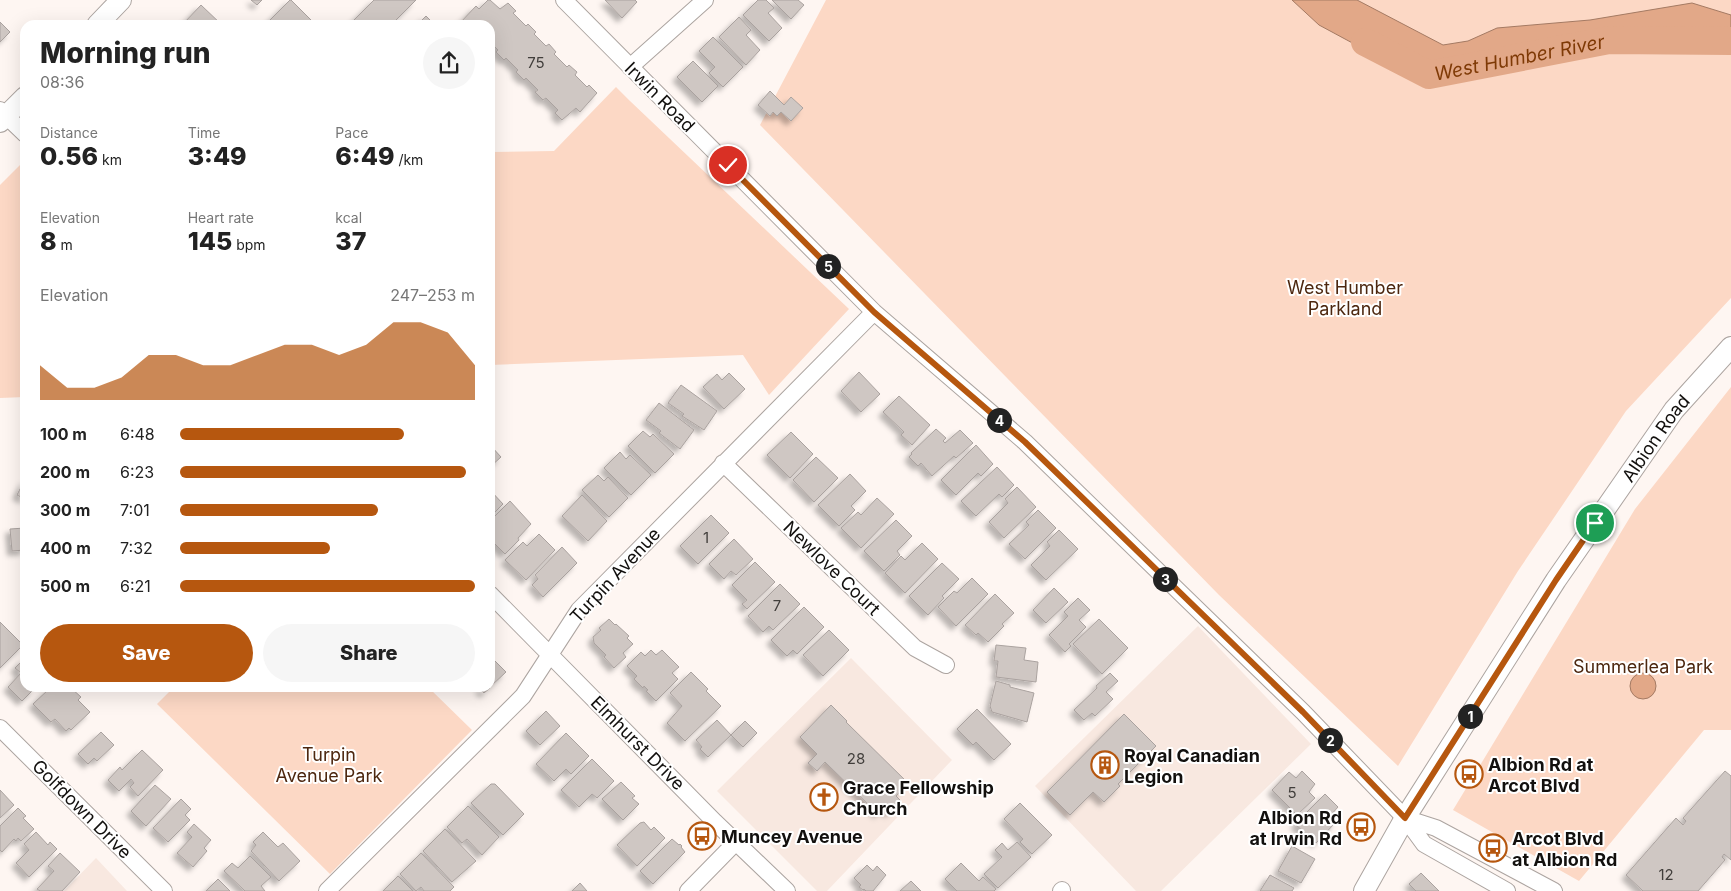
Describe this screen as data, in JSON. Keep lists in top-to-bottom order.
{
  "streets": {
    "main road": ["Albion Road"],
    "street": [
      "Irwin Road",
      "Newlove Court",
      "Turpin Avenue",
      "Elmhurst Drive",
      "Golfdown Drive"
    ]
  },
  "crossings": [
    ["Irwin Road", "Albion Road"],
    ["Irwin Road", "Turpin Avenue"],
    ["Newlove Court", "Turpin Avenue"],
    ["Turpin Avenue", "Elmhurst Drive"]
  ],
  "water": ["West Humber River"],
  "parks": ["West Humber Parkland", "Summerlea Park", "Turpin Avenue Park"],
  "places": {
    "building": ["Royal Canadian Legion"],
    "bus stop": [
      "Albion Rd at Arcot Blvd",
      "Albion Rd at Irwin Rd",
      "Muncey Avenue",
      "Arcot Blvd at Albion Rd"
    ],
    "church": ["Grace Fellowship Church"]
  },
  "house_numbers": [
    "75",
    "1",
    "7",
    "28",
    "5",
    "12"
  ],
  "page": {
    "heading": ["Morning run", "08:36"],
    "stats": [
      ["Distance", "0.56 km"],
      ["Time", "3:49"],
      ["Pace", "6:49 /km"],
      ["Elevation", "8 m"],
      ["Heart rate", "145 bpm"],
      ["kcal", "37"]
    ],
    "pins": [
      "5",
      "4",
      "3",
      "1",
      "2"
    ],
    "chart": ["Elevation", "247–253 m"],
    "list": [
      {
        "name": "100 m",
        "note": "6:48"
      },
      {
        "name": "200 m",
        "note": "6:23"
      },
      {
        "name": "300 m",
        "note": "7:01"
      },
      {
        "name": "400 m",
        "note": "7:32"
      },
      {
        "name": "500 m",
        "note": "6:21"
      }
    ],
    "buttons": ["Save", "Share"]
  }
}
